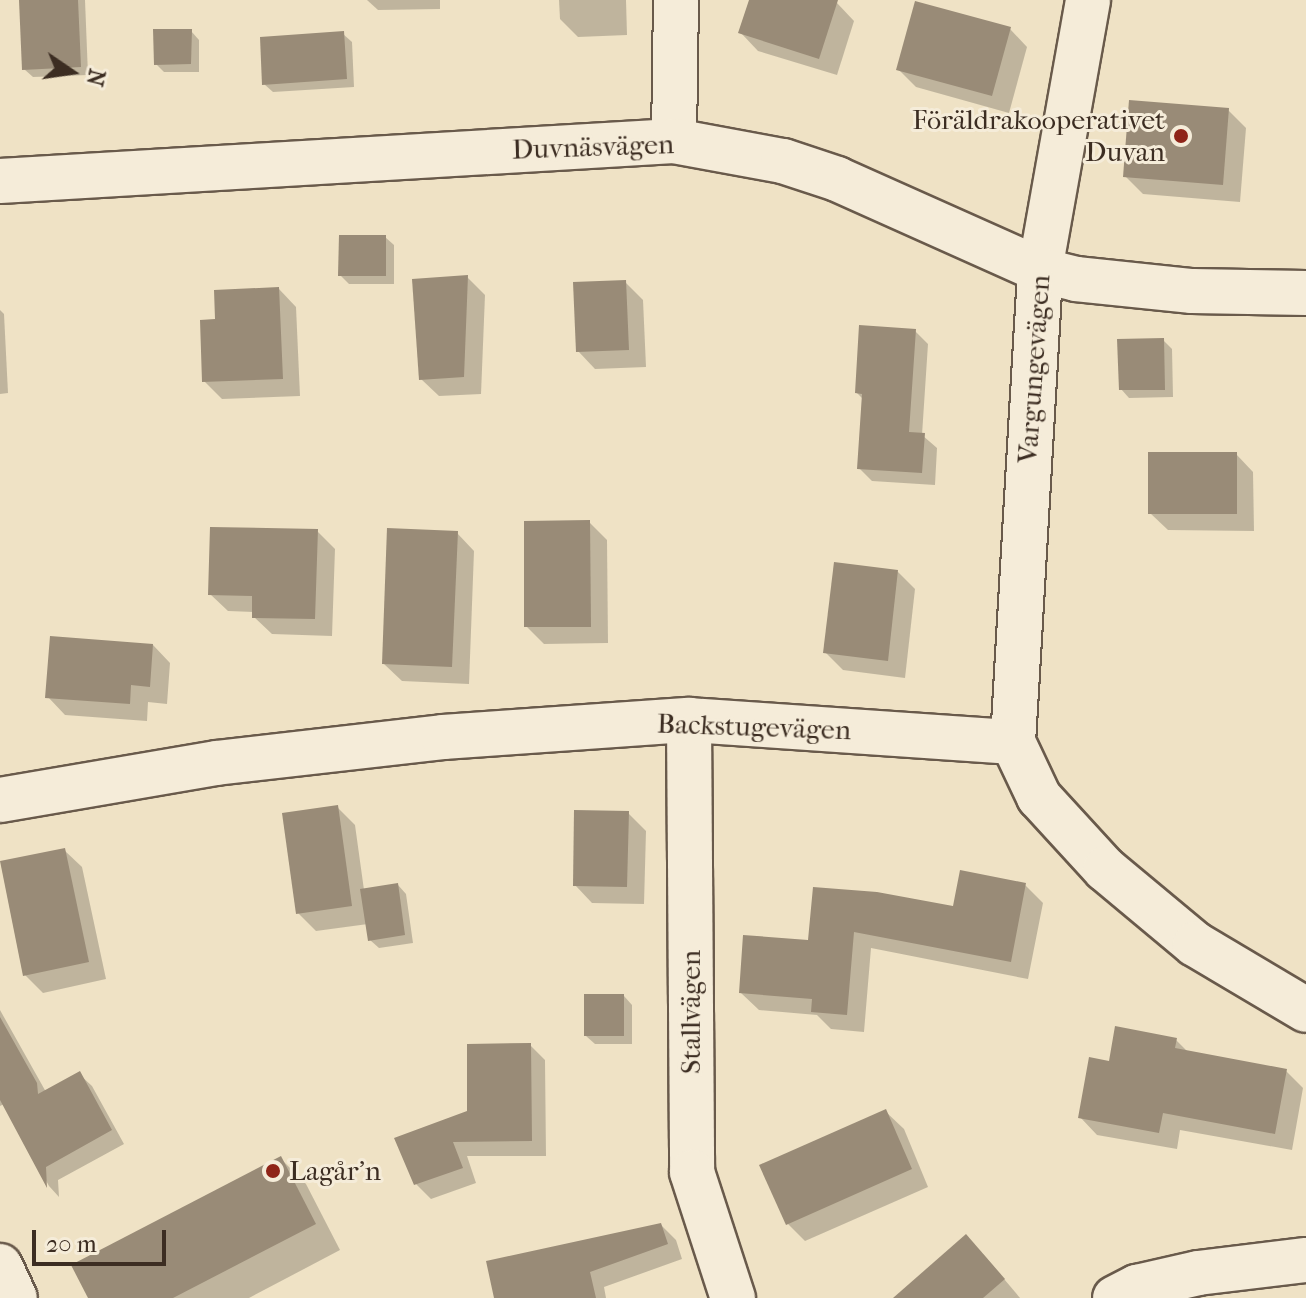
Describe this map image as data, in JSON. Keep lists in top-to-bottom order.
{
  "streets": {
    "street": [
      "Duvnäsvägen",
      "Vargungevägen",
      "Backstugevägen",
      "Stallvägen"
    ]
  },
  "crossings": [
    ["Duvnäsvägen", "Vargungevägen"],
    ["Vargungevägen", "Backstugevägen"],
    ["Backstugevägen", "Stallvägen"]
  ],
  "places": ["Föräldrakooperativet Duvan", "Lagår'n"],
  "scale_bar": "20 m",
  "north": "right"
}
